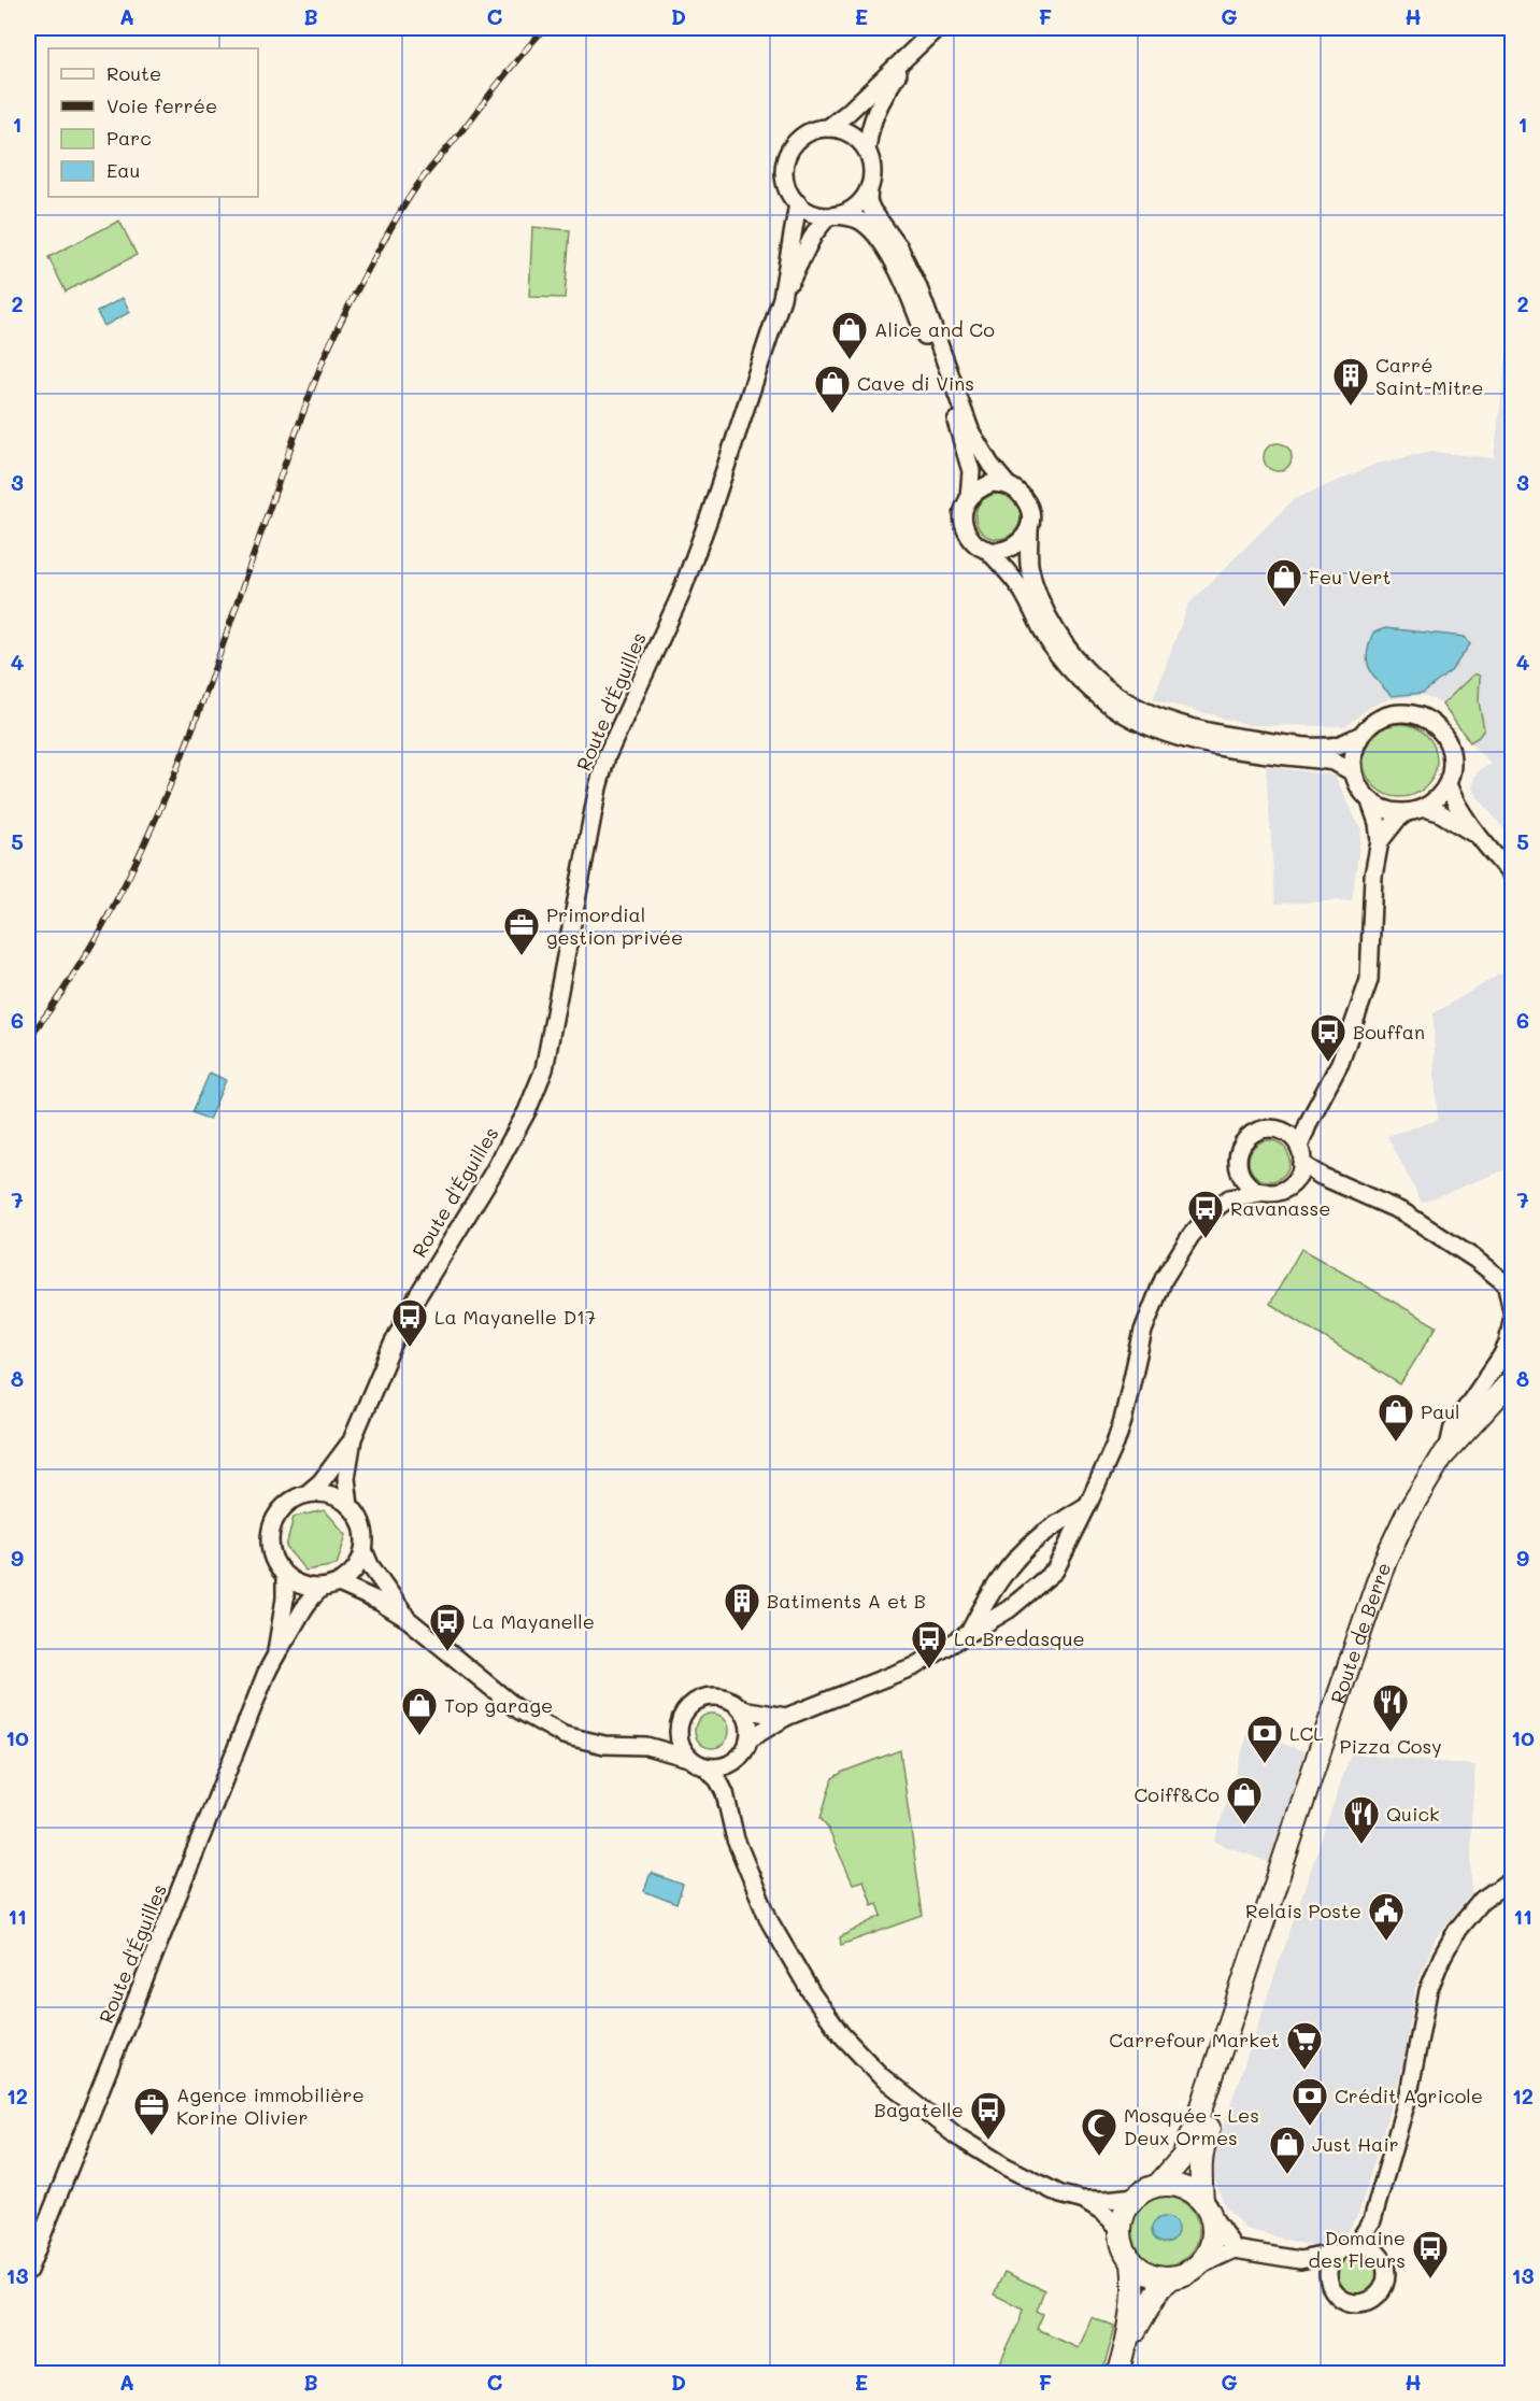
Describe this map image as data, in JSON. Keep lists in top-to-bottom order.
{
  "streets": {
    "main road": ["Route de Berre"],
    "street": ["Route d'Éguilles"]
  },
  "places": {
    "shop": [
      "Alice and Co",
      "Cave di Vins",
      "Feu Vert",
      "Paul",
      "Top garage",
      "Coiff&Co",
      "Just Hair"
    ],
    "building": ["Carré Saint-Mitre", "Batiments A et B"],
    "office": ["Primordial gestion privée", "Agence immobilière Korine Olivier"],
    "bus stop": [
      "Bouffan",
      "Ravanasse",
      "La Mayanelle D17",
      "La Mayanelle",
      "La Bredasque",
      "Bagatelle",
      "Domaine des Fleurs"
    ],
    "restaurant": ["Pizza Cosy", "Quick"],
    "bank": ["LCL", "Crédit Agricole"],
    "public building": ["Relais Poste"],
    "supermarket": ["Carrefour Market"],
    "mosque": ["Mosquée - Les Deux Ormes"]
  },
  "legend": [
    "Route",
    "Voie ferrée",
    "Parc",
    "Eau"
  ],
  "grid": {
    "columns": [
      "A",
      "B",
      "C",
      "D",
      "E",
      "F",
      "G",
      "H"
    ],
    "rows": [
      "1",
      "2",
      "3",
      "4",
      "5",
      "6",
      "7",
      "8",
      "9",
      "10",
      "11",
      "12",
      "13"
    ]
  }
}
